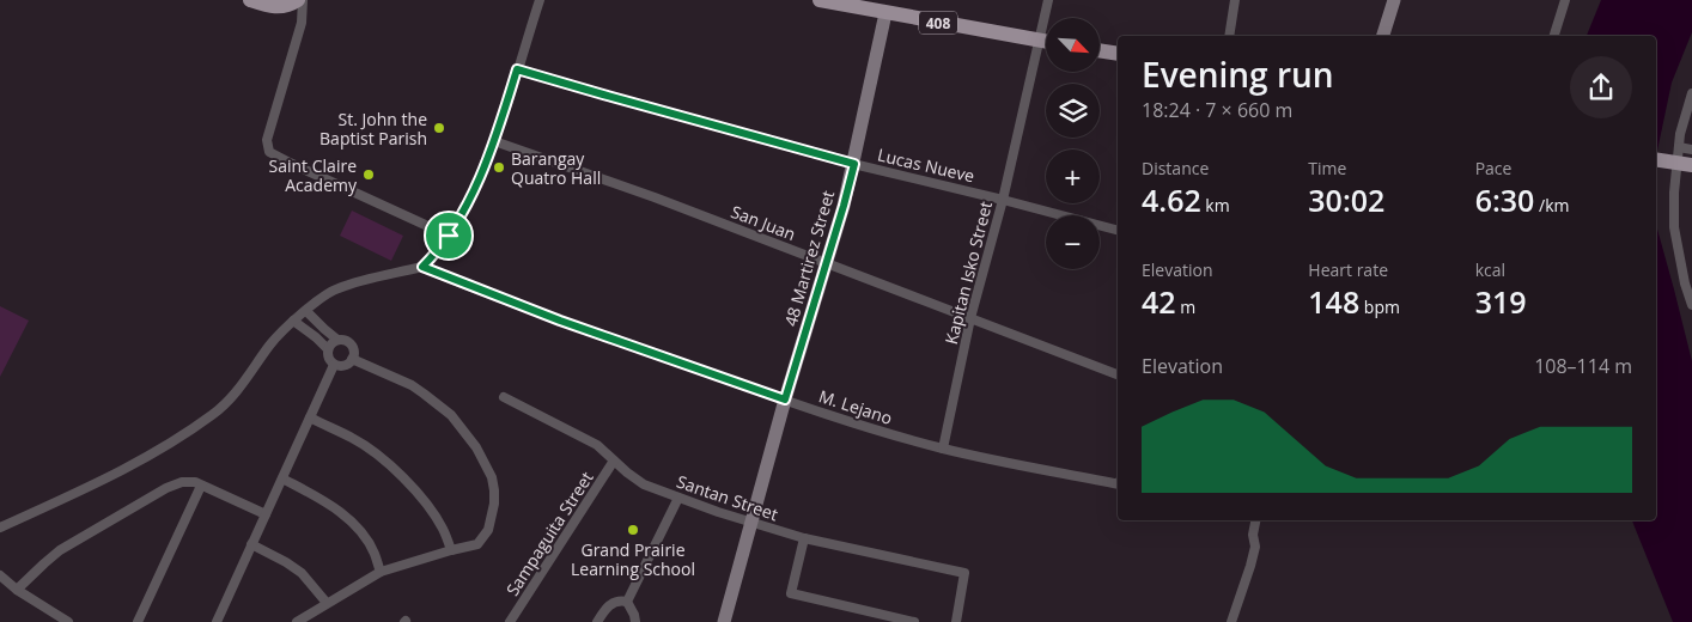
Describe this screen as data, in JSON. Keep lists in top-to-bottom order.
{
  "streets": {
    "main road": ["408"],
    "street": [
      "Lucas Nueve",
      "San Juan",
      "48 Martirez Street",
      "Kapitan Isko Street",
      "M. Lejano",
      "Santan Street",
      "Sampaguita Street"
    ]
  },
  "crossings": [
    ["408", "48 Martirez Street"],
    ["408", "Kapitan Isko Street"],
    ["Lucas Nueve", "48 Martirez Street"],
    ["Lucas Nueve", "Kapitan Isko Street"],
    ["San Juan", "48 Martirez Street"],
    ["San Juan", "Kapitan Isko Street"],
    ["48 Martirez Street", "M. Lejano"],
    ["48 Martirez Street", "Santan Street"],
    ["Kapitan Isko Street", "M. Lejano"],
    ["Santan Street", "Sampaguita Street"]
  ],
  "places": [
    "St. John the Baptist Parish",
    "Barangay Quatro Hall",
    "Saint Claire Academy",
    "Grand Prairie Learning School"
  ],
  "north": "bottom right",
  "page": {
    "map_buttons": ["+", "−"],
    "heading": ["Evening run", "18:24 · 7 × 660 m"],
    "stats": [
      ["Distance", "4.62 km"],
      ["Time", "30:02"],
      ["Pace", "6:30 /km"],
      ["Elevation", "42 m"],
      ["Heart rate", "148 bpm"],
      ["kcal", "319"]
    ],
    "chart": ["Elevation", "108–114 m"]
  }
}
